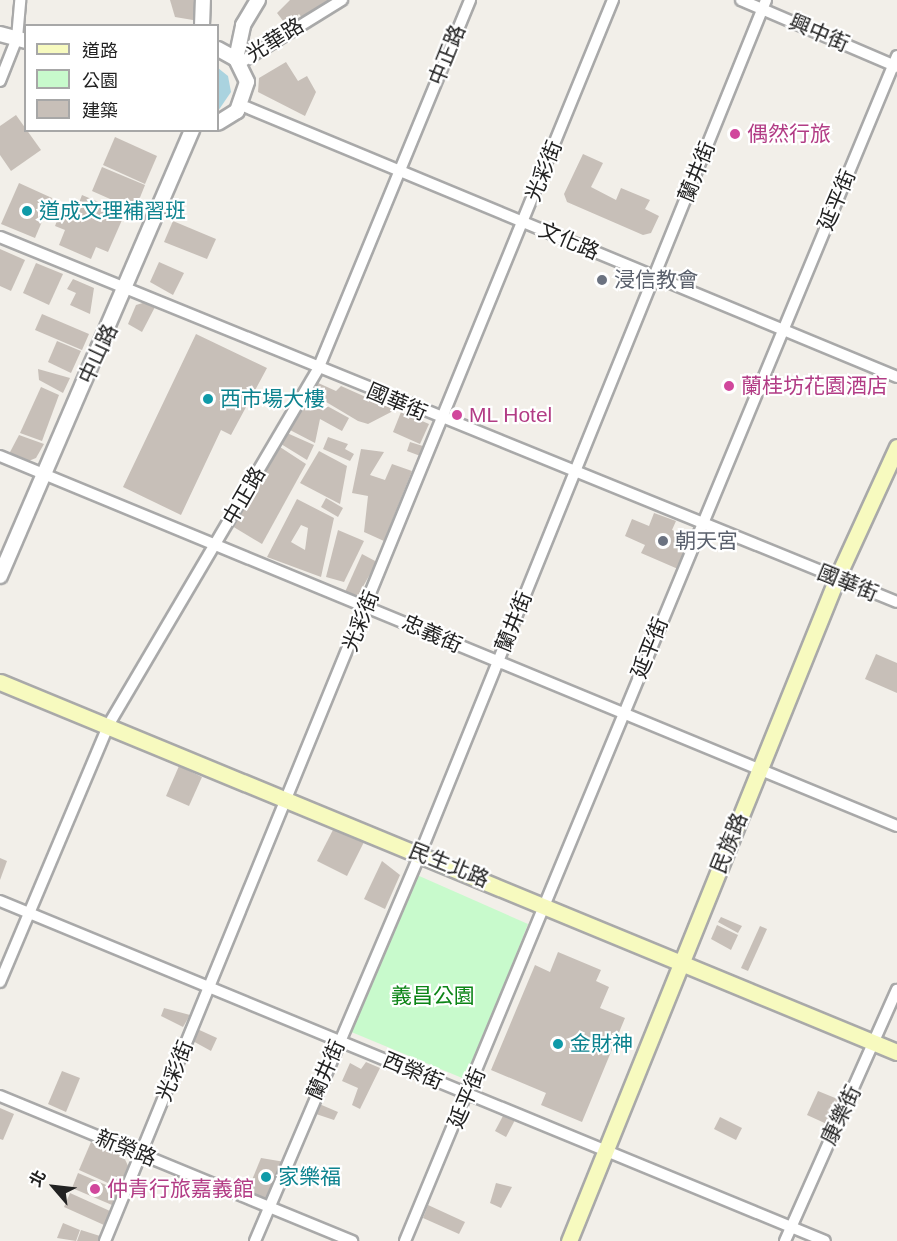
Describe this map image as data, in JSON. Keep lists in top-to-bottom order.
{
  "streets": {
    "main road": ["民族路", "民生北路"],
    "street": [
      "興中街",
      "光華路",
      "中正路",
      "光彩街",
      "蘭井街",
      "延平街",
      "文化路",
      "中山路",
      "國華街",
      "忠義街",
      "西榮街",
      "康樂街",
      "新榮路"
    ]
  },
  "crossings": [
    ["興中街", "蘭井街"],
    ["興中街", "延平街"],
    ["中正路", "文化路"],
    ["中正路", "國華街"],
    ["中正路", "忠義街"],
    ["中正路", "民生北路"],
    ["中正路", "西榮街"],
    ["光彩街", "文化路"],
    ["光彩街", "國華街"],
    ["光彩街", "忠義街"],
    ["光彩街", "民生北路"],
    ["光彩街", "西榮街"],
    ["光彩街", "新榮路"],
    ["蘭井街", "文化路"],
    ["蘭井街", "國華街"],
    ["蘭井街", "忠義街"],
    ["蘭井街", "民生北路"],
    ["蘭井街", "西榮街"],
    ["蘭井街", "新榮路"],
    ["延平街", "文化路"],
    ["延平街", "國華街"],
    ["延平街", "忠義街"],
    ["延平街", "民生北路"],
    ["延平街", "西榮街"],
    ["中山路", "國華街"],
    ["中山路", "忠義街"],
    ["國華街", "民族路"],
    ["忠義街", "民族路"],
    ["民族路", "民生北路"],
    ["民族路", "西榮街"],
    ["民生北路", "康樂街"],
    ["西榮街", "康樂街"]
  ],
  "parks": ["義昌公園"],
  "places": [
    "偶然行旅",
    "道成文理補習班",
    "浸信教會",
    "蘭桂坊花園酒店",
    "西市場大樓",
    "ML Hotel",
    "朝天宮",
    "金財神",
    "家樂福",
    "仲青行旅嘉義館"
  ],
  "legend": ["道路", "公園", "建築"],
  "north": "top left"
}
